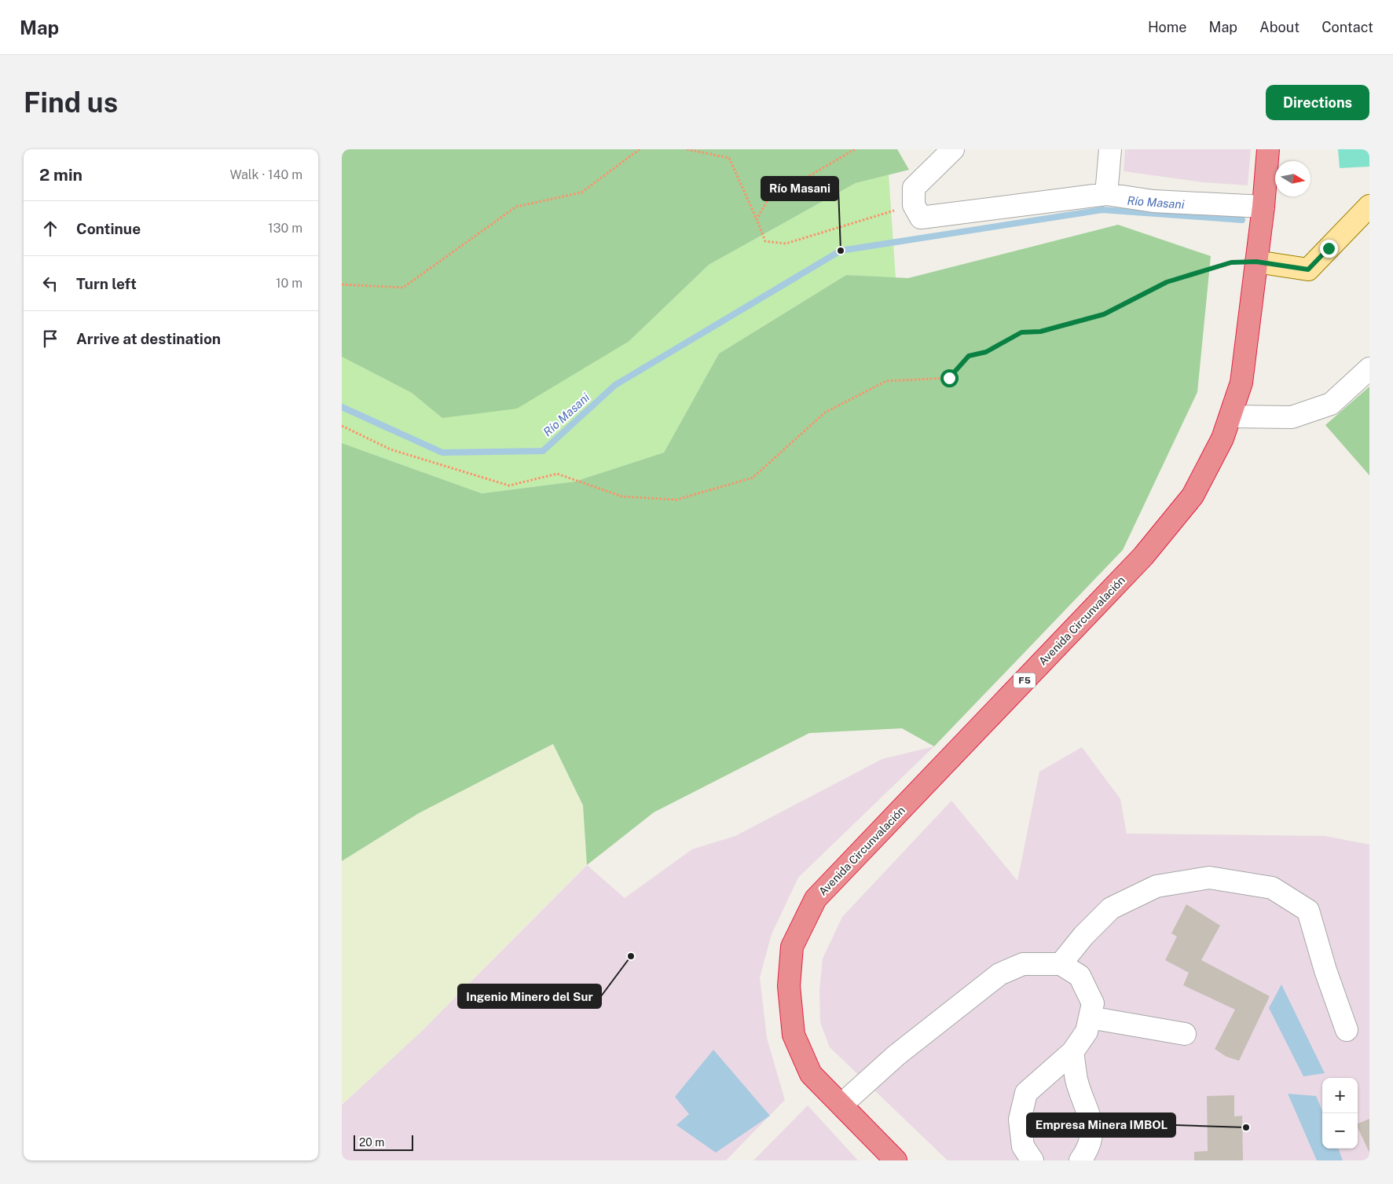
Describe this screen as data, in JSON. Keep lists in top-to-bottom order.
{
  "streets": {
    "highway": ["Avenida Circunvalación", "F5"]
  },
  "water": ["Río Masani"],
  "places": ["Río Masani", "Ingenio Minero del Sur", "Empresa Minera IMBOL"],
  "scale_bar": "20 m",
  "north": "right",
  "page": {
    "header": "Map",
    "nav": [
      "Home",
      "Map",
      "About",
      "Contact"
    ],
    "buttons": "Directions",
    "title": "Find us",
    "heading": ["2 min", "Walk · 140 m"],
    "list": [
      ["Continue", "130 m"],
      ["Turn left", "10 m"],
      "Arrive at destination"
    ],
    "map_buttons": ["+", "−"],
    "scale": "20 m"
  }
}
